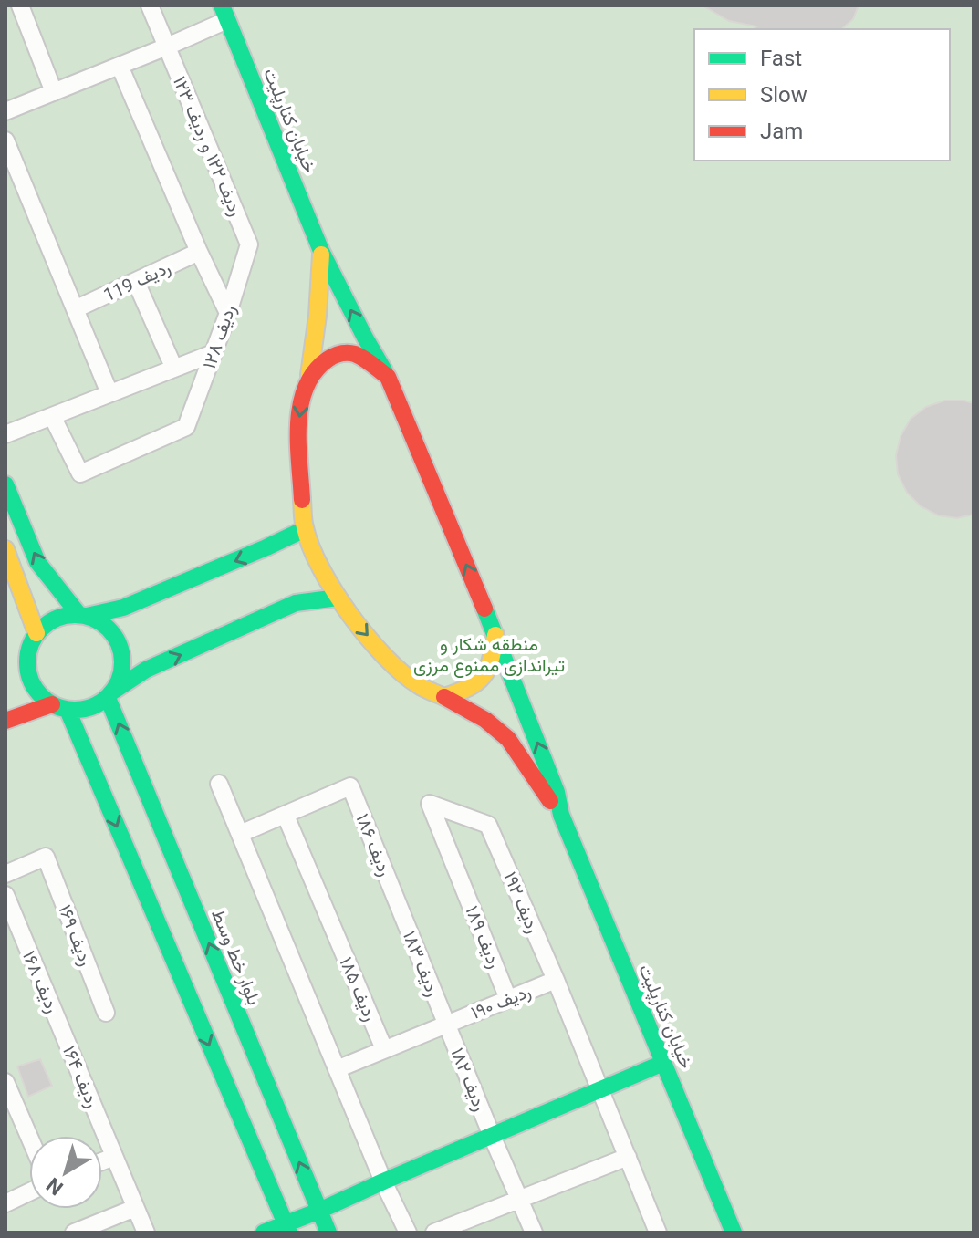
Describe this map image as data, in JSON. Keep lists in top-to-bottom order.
{
  "streets": {
    "main road": ["خیابان کنارپلیت", "بلوار خط وسط"],
    "street": [
      "ردیف ۱۲۲ و ردیف ۱۲۳",
      "ردیف 119",
      "ردیف ۱۲۸",
      "ردیف ۱۸۶",
      "ردیف ۱۹۲",
      "ردیف ۱۶۹",
      "ردیف ۱۸۹",
      "ردیف ۱۸۳",
      "ردیف ۱۶۸",
      "ردیف ۱۸۵",
      "ردیف ۱۹۰",
      "ردیف ۱۶۴",
      "ردیف ۱۸۲"
    ]
  },
  "crossings": [
    ["ردیف ۱۲۲ و ردیف ۱۲۳", "ردیف ۱۲۸"],
    ["ردیف ۱۸۶", "ردیف ۱۸۳"],
    ["ردیف ۱۸۶", "ردیف ۱۸۵"],
    ["ردیف ۱۹۲", "ردیف ۱۸۹"],
    ["ردیف ۱۹۲", "ردیف ۱۹۰"],
    ["ردیف ۱۸۹", "ردیف ۱۹۰"],
    ["ردیف ۱۸۳", "ردیف ۱۹۰"],
    ["ردیف ۱۸۳", "ردیف ۱۸۲"],
    ["ردیف ۱۶۸", "ردیف ۱۶۴"],
    ["ردیف ۱۸۵", "ردیف ۱۹۰"],
    ["ردیف ۱۹۰", "ردیف ۱۸۲"]
  ],
  "parks": ["منطقه شکار و تیراندازی ممنوع مرزی"],
  "legend": ["Fast", "Slow", "Jam"],
  "north": "bottom left"
}
